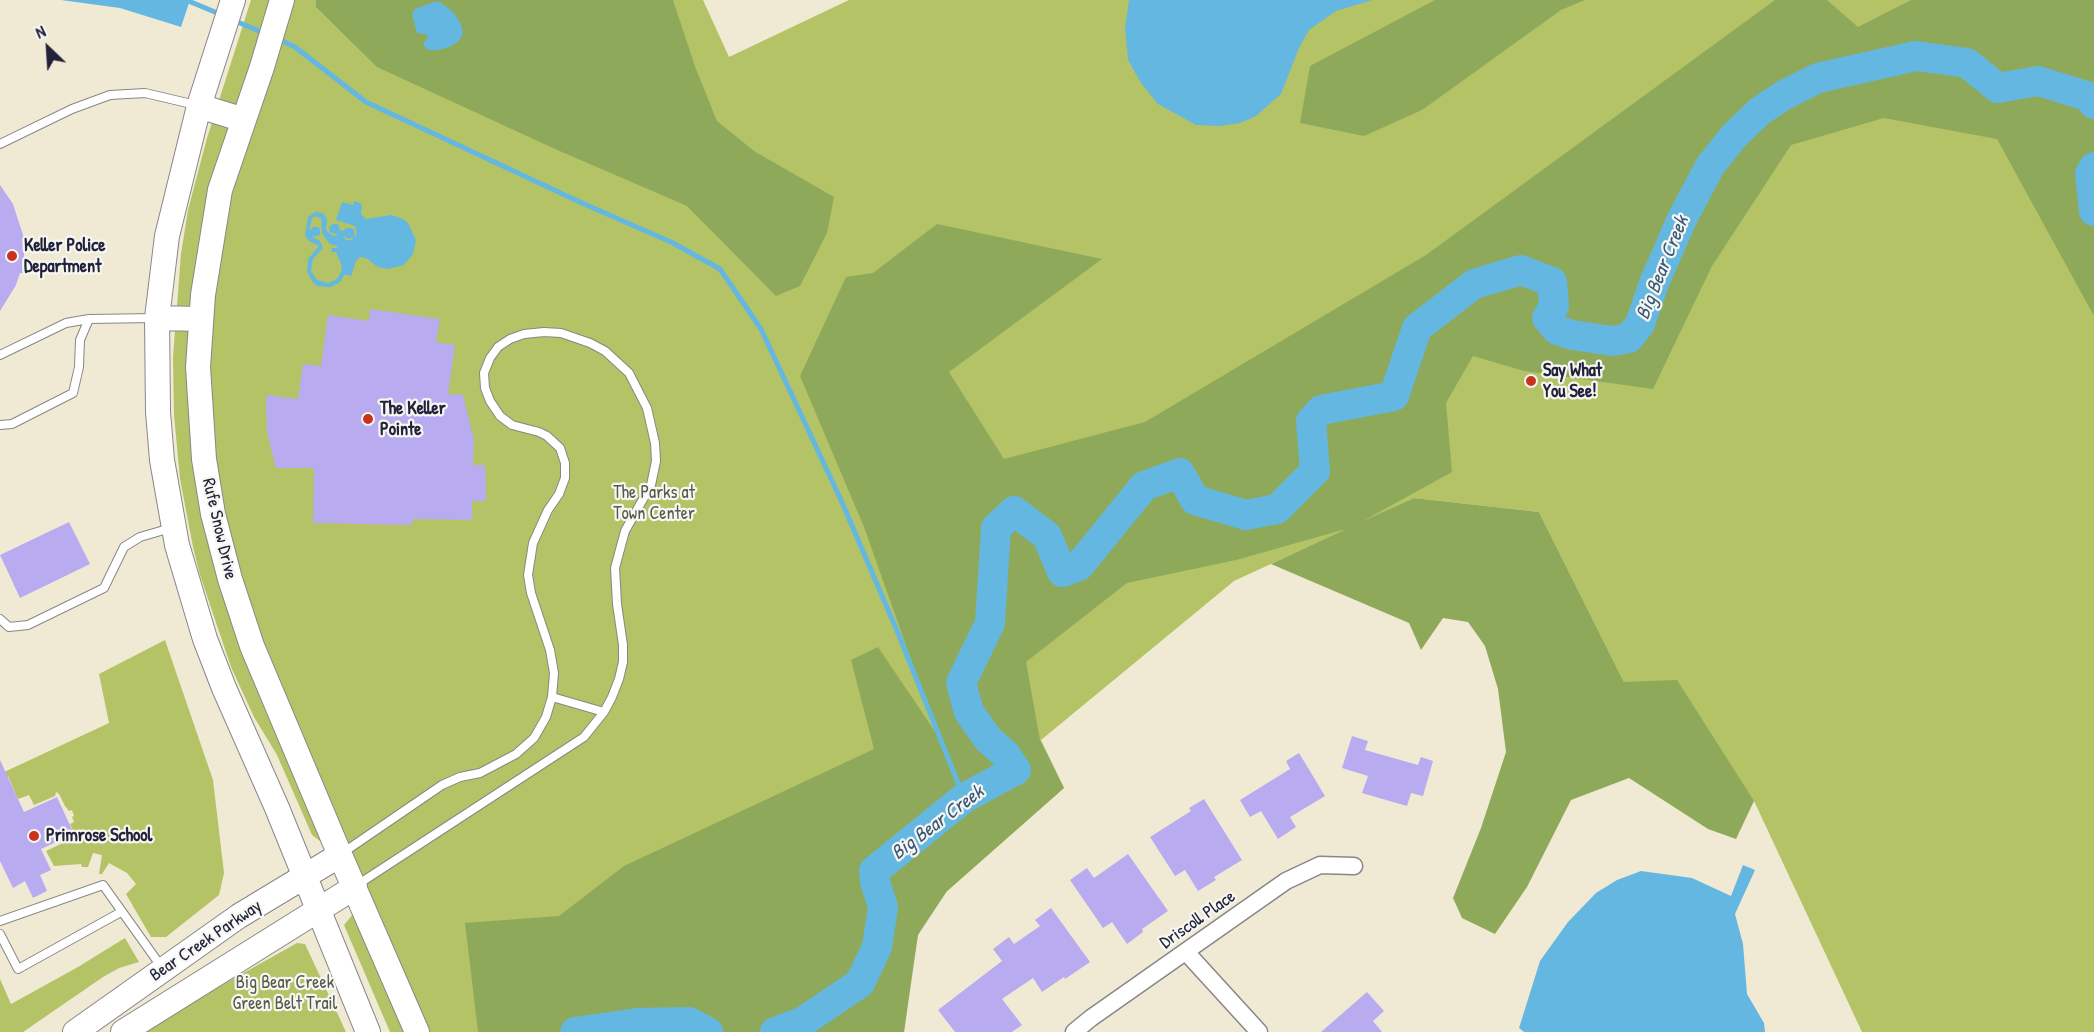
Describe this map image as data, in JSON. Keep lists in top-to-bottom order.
{
  "streets": {
    "main road": ["Rufe Snow Drive", "Bear Creek Parkway"],
    "street": ["Driscoll Place"]
  },
  "crossings": [
    ["Rufe Snow Drive", "Bear Creek Parkway"]
  ],
  "water": ["Big Bear Creek"],
  "parks": ["The Parks at Town Center", "Big Bear Creek Green Belt Trail"],
  "places": [
    "Keller Police Department",
    "Say What You See!",
    "The Keller Pointe",
    "Primrose School"
  ],
  "north": "top left"
}
